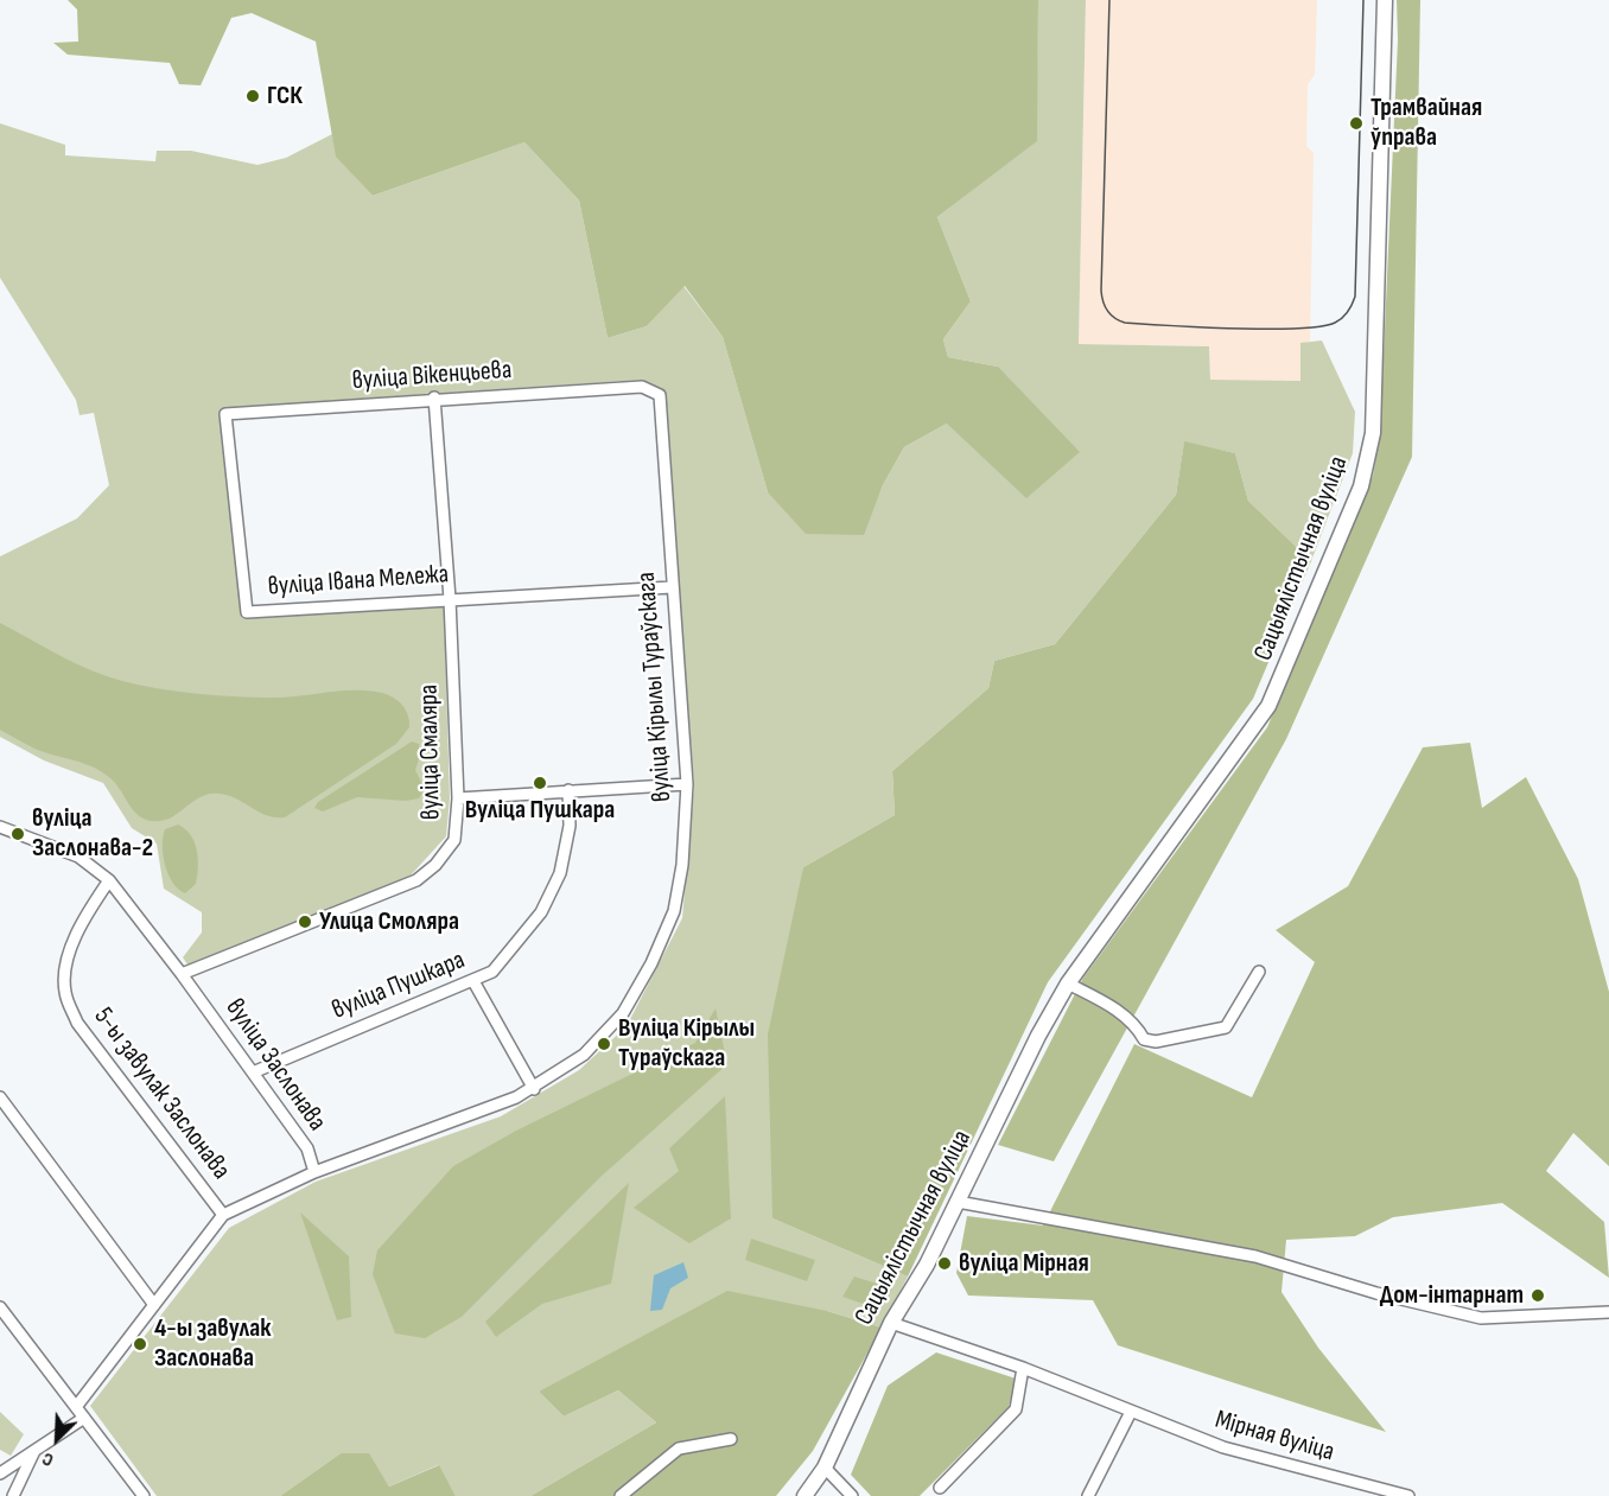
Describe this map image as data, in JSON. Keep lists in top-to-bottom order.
{
  "streets": {
    "main road": ["Сацыялістычная вуліца"],
    "street": [
      "вуліца Вікенцьева",
      "вуліца Івана Мележа",
      "вуліца Кірылы Тураўскага",
      "вуліца Смаляра",
      "вуліца Пушкара",
      "вуліца Заслонава",
      "5-ы завулак Заслонава",
      "Мірная вуліца"
    ]
  },
  "crossings": [
    ["вуліца Вікенцьева", "вуліца Івана Мележа"],
    ["вуліца Вікенцьева", "вуліца Кірылы Тураўскага"],
    ["вуліца Вікенцьева", "вуліца Смаляра"],
    ["Сацыялістычная вуліца", "Мірная вуліца"],
    ["вуліца Івана Мележа", "вуліца Кірылы Тураўскага"],
    ["вуліца Івана Мележа", "вуліца Смаляра"],
    ["вуліца Кірылы Тураўскага", "вуліца Заслонава"],
    ["вуліца Смаляра", "вуліца Заслонава"],
    ["вуліца Пушкара", "вуліца Заслонава"],
    ["вуліца Заслонава", "5-ы завулак Заслонава"]
  ],
  "places": [
    "ГСК",
    "Трамвайная ўправа",
    "Вуліца Пушкара",
    "вуліца Заслонава-2",
    "Улица Смоляра",
    "Вуліца Кірылы Тураўскага",
    "вуліца Мірная",
    "Дом-інтарнат",
    "4-ы завулак Заслонава"
  ],
  "north": "bottom left"
}
